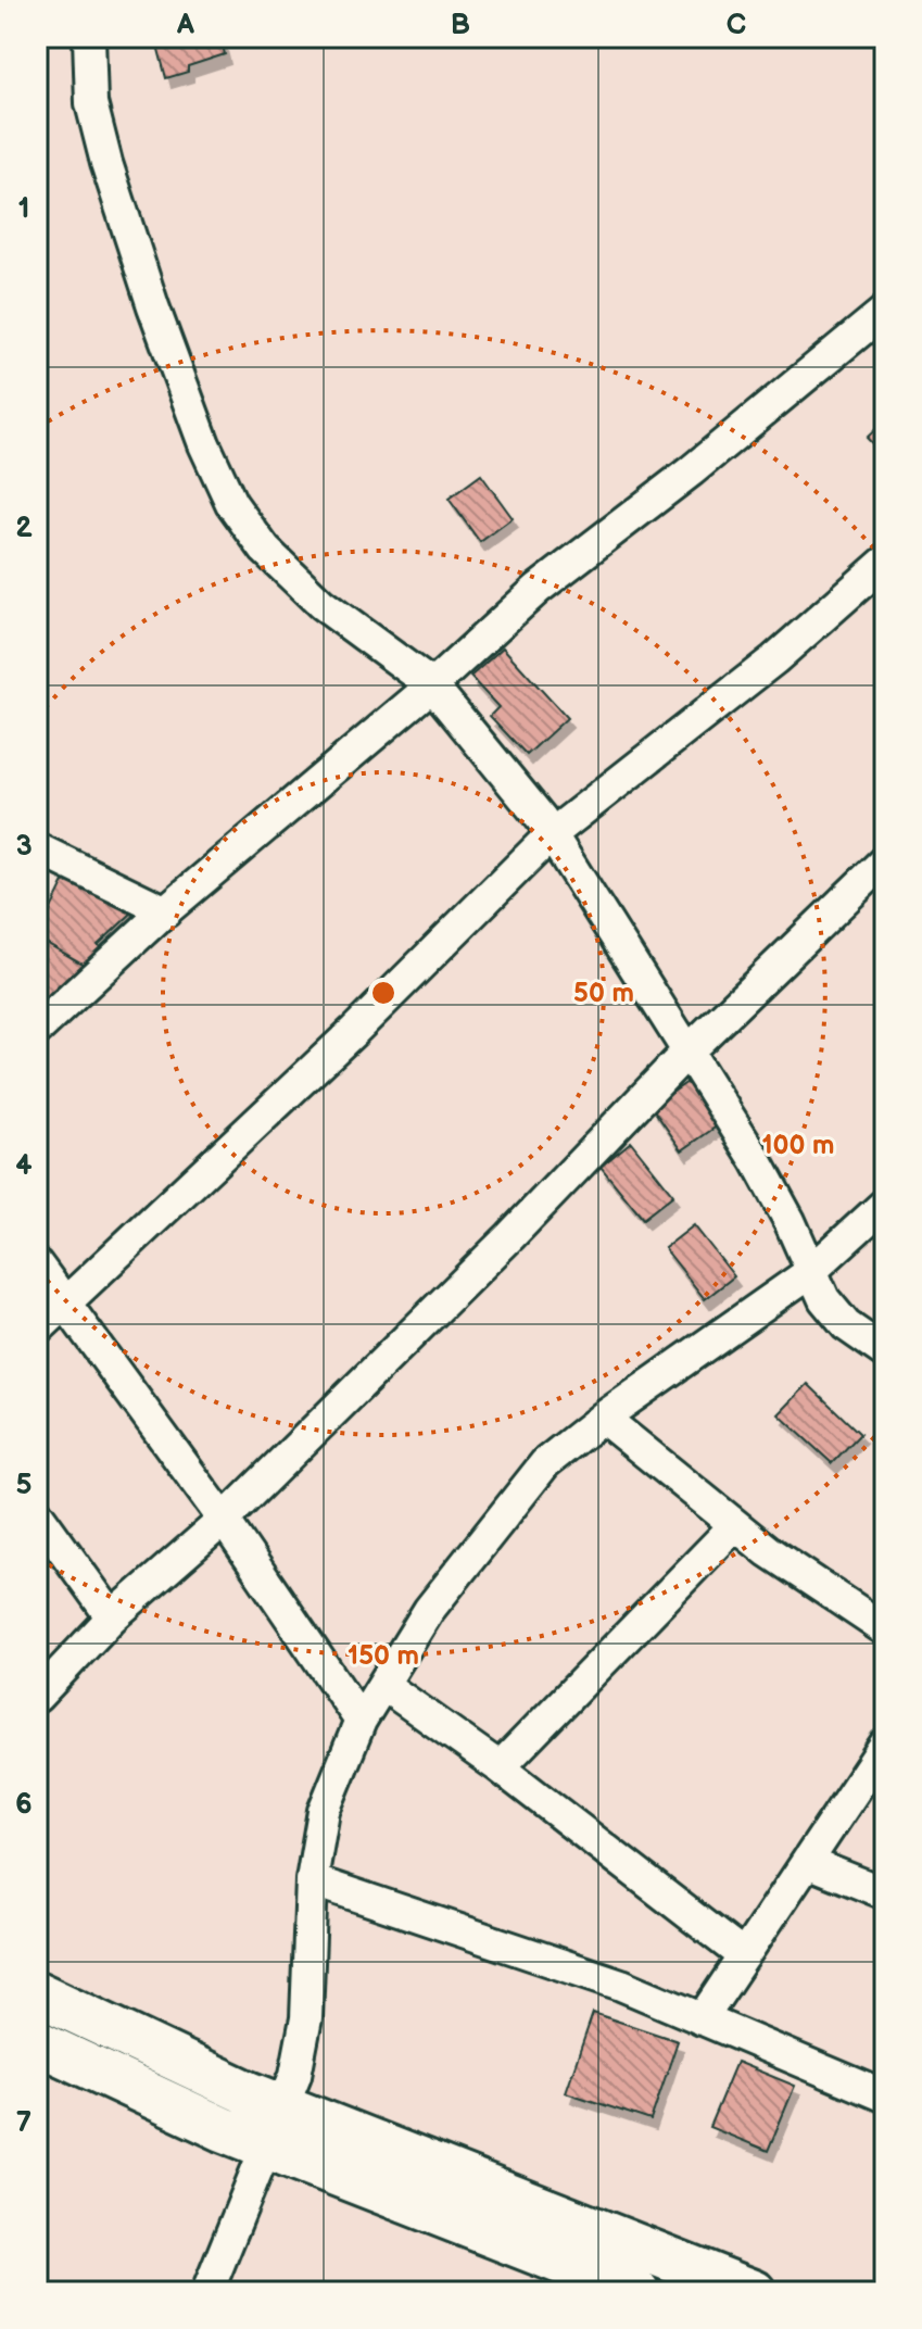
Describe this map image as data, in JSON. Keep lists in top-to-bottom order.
{
  "grid": {
    "columns": ["A", "B", "C"],
    "rows": [
      "1",
      "2",
      "3",
      "4",
      "5",
      "6",
      "7"
    ]
  },
  "rings": ["50 m", "100 m", "150 m"]
}
